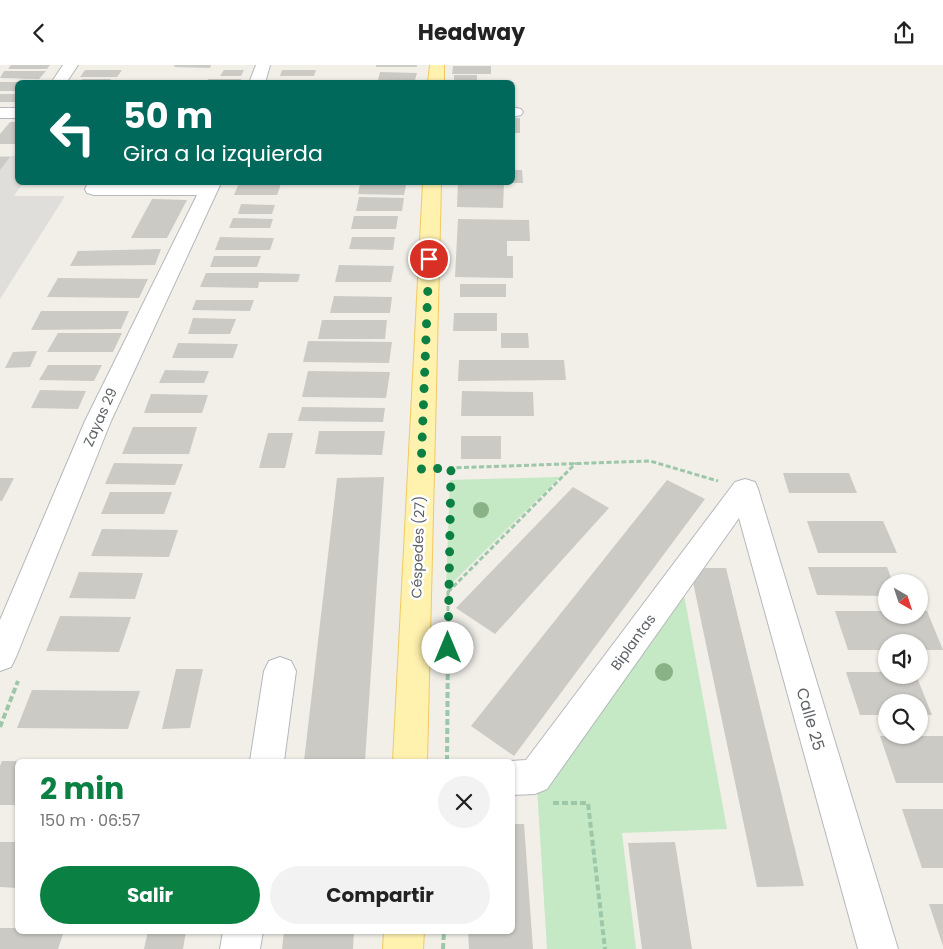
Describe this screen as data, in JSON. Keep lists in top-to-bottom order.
{
  "streets": {
    "main road": ["Céspedes (27)"],
    "street": ["Zayas 29", "Biplantas", "Calle 25"]
  },
  "crossings": [
    ["Biplantas", "Calle 25"]
  ],
  "north": "bottom right",
  "page": {
    "header": "Headway",
    "turn": ["50 m", "Gira a la izquierda"],
    "heading": ["2 min", "150 m · 06:57"],
    "buttons": ["Salir", "Compartir"]
  }
}
